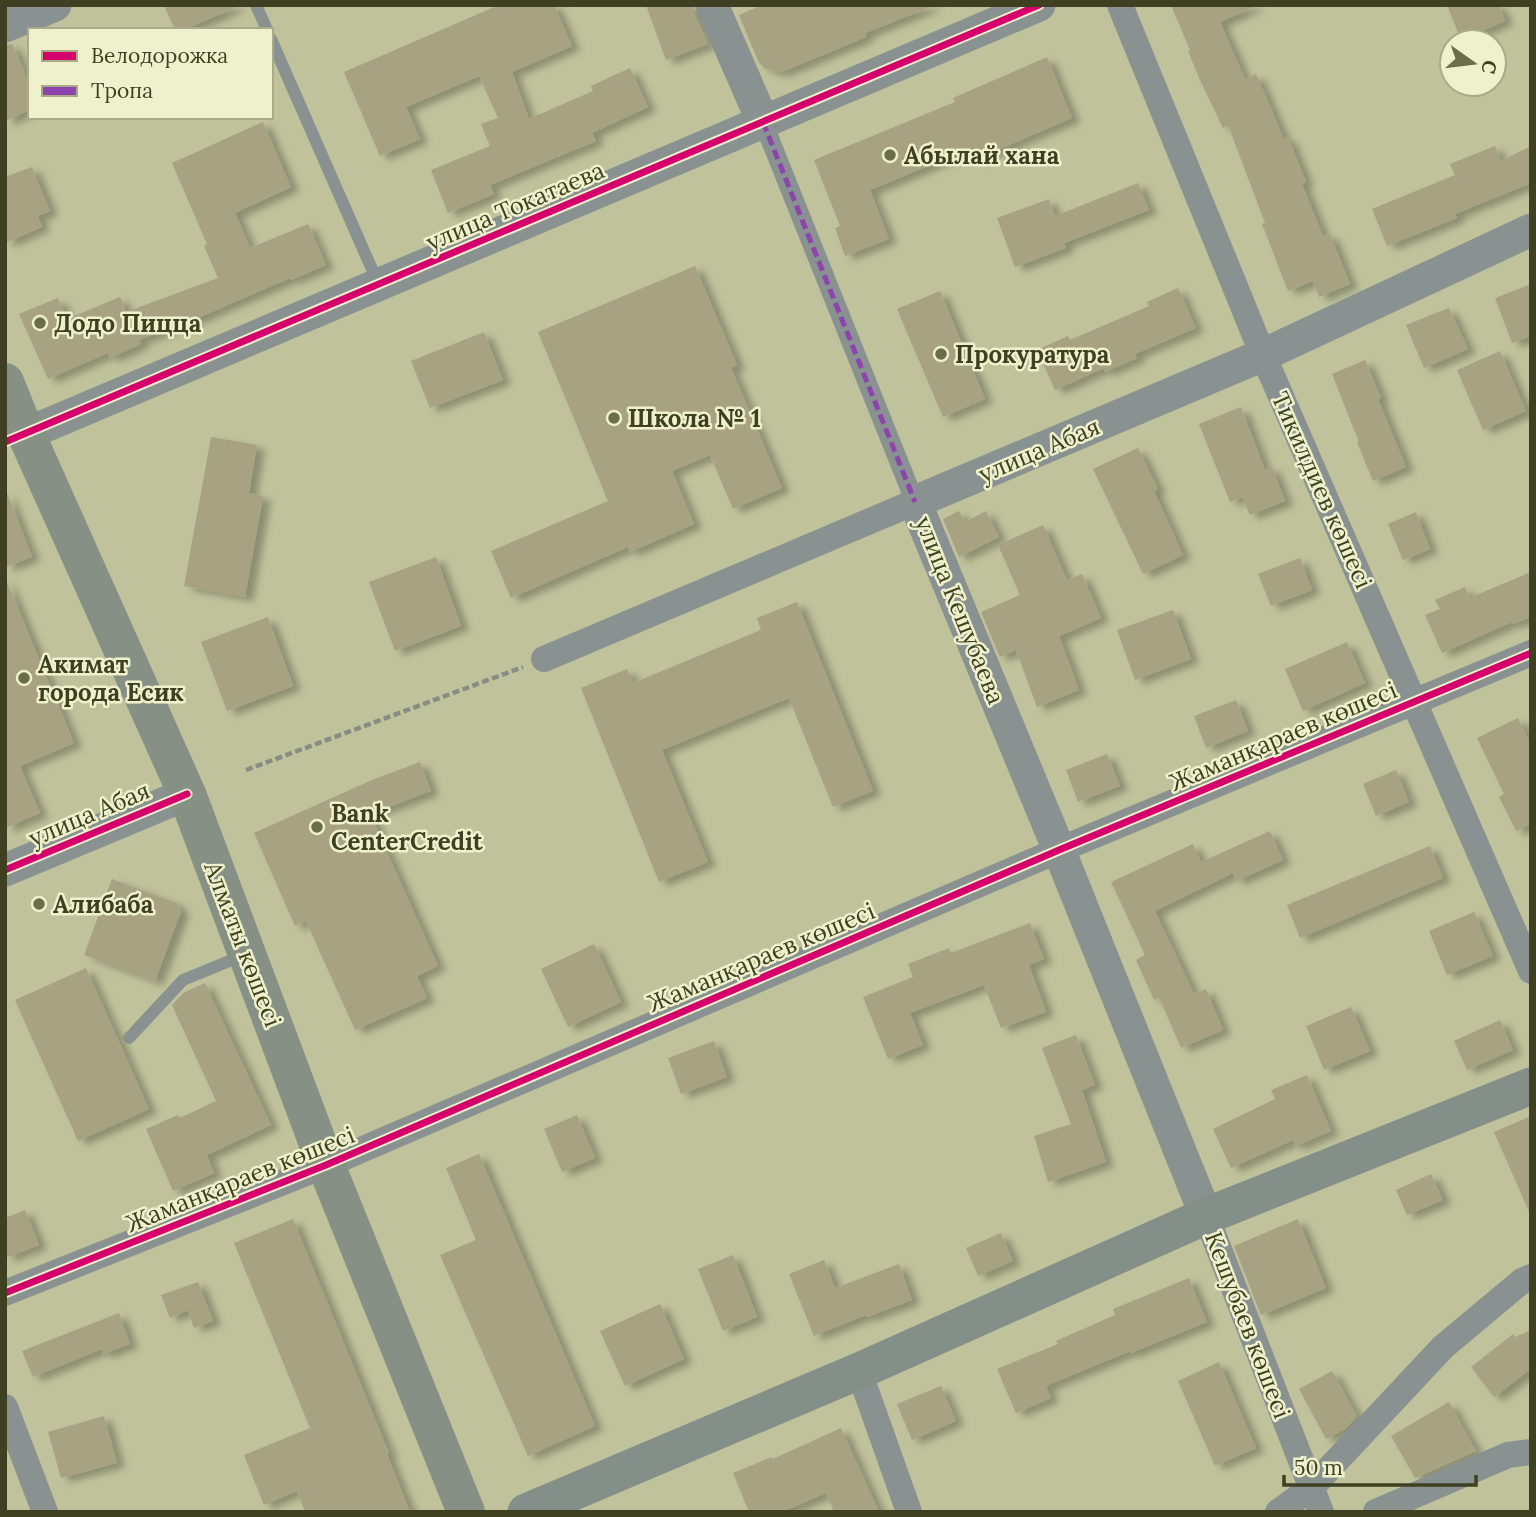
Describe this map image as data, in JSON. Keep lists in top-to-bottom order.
{
  "streets": {
    "main road": ["Алматы көшесі"],
    "street": [
      "улица Токатаева",
      "улица Абая",
      "Тикилдиев көшесі",
      "улица Кешубаева",
      "Жаманқараев көшесі",
      "Кешубаев көшесі"
    ]
  },
  "crossings": [
    ["улица Токатаева", "улица Кешубаева"],
    ["улица Токатаева", "Алматы көшесі"],
    ["улица Абая", "Тикилдиев көшесі"],
    ["улица Абая", "улица Кешубаева"],
    ["улица Абая", "Алматы көшесі"],
    ["Тикилдиев көшесі", "Жаманқараев көшесі"],
    ["улица Кешубаева", "Жаманқараев көшесі"],
    ["улица Кешубаева", "Кешубаев көшесі"],
    ["Жаманқараев көшесі", "Алматы көшесі"]
  ],
  "places": [
    "Абылай хана",
    "Додо Пицца",
    "Прокуратура",
    "Школа № 1",
    "Акимат города Есик",
    "Bank CenterCredit",
    "Алибаба"
  ],
  "legend": ["Велодорожка", "Тропа"],
  "scale_bar": "50 m",
  "north": "right"
}
